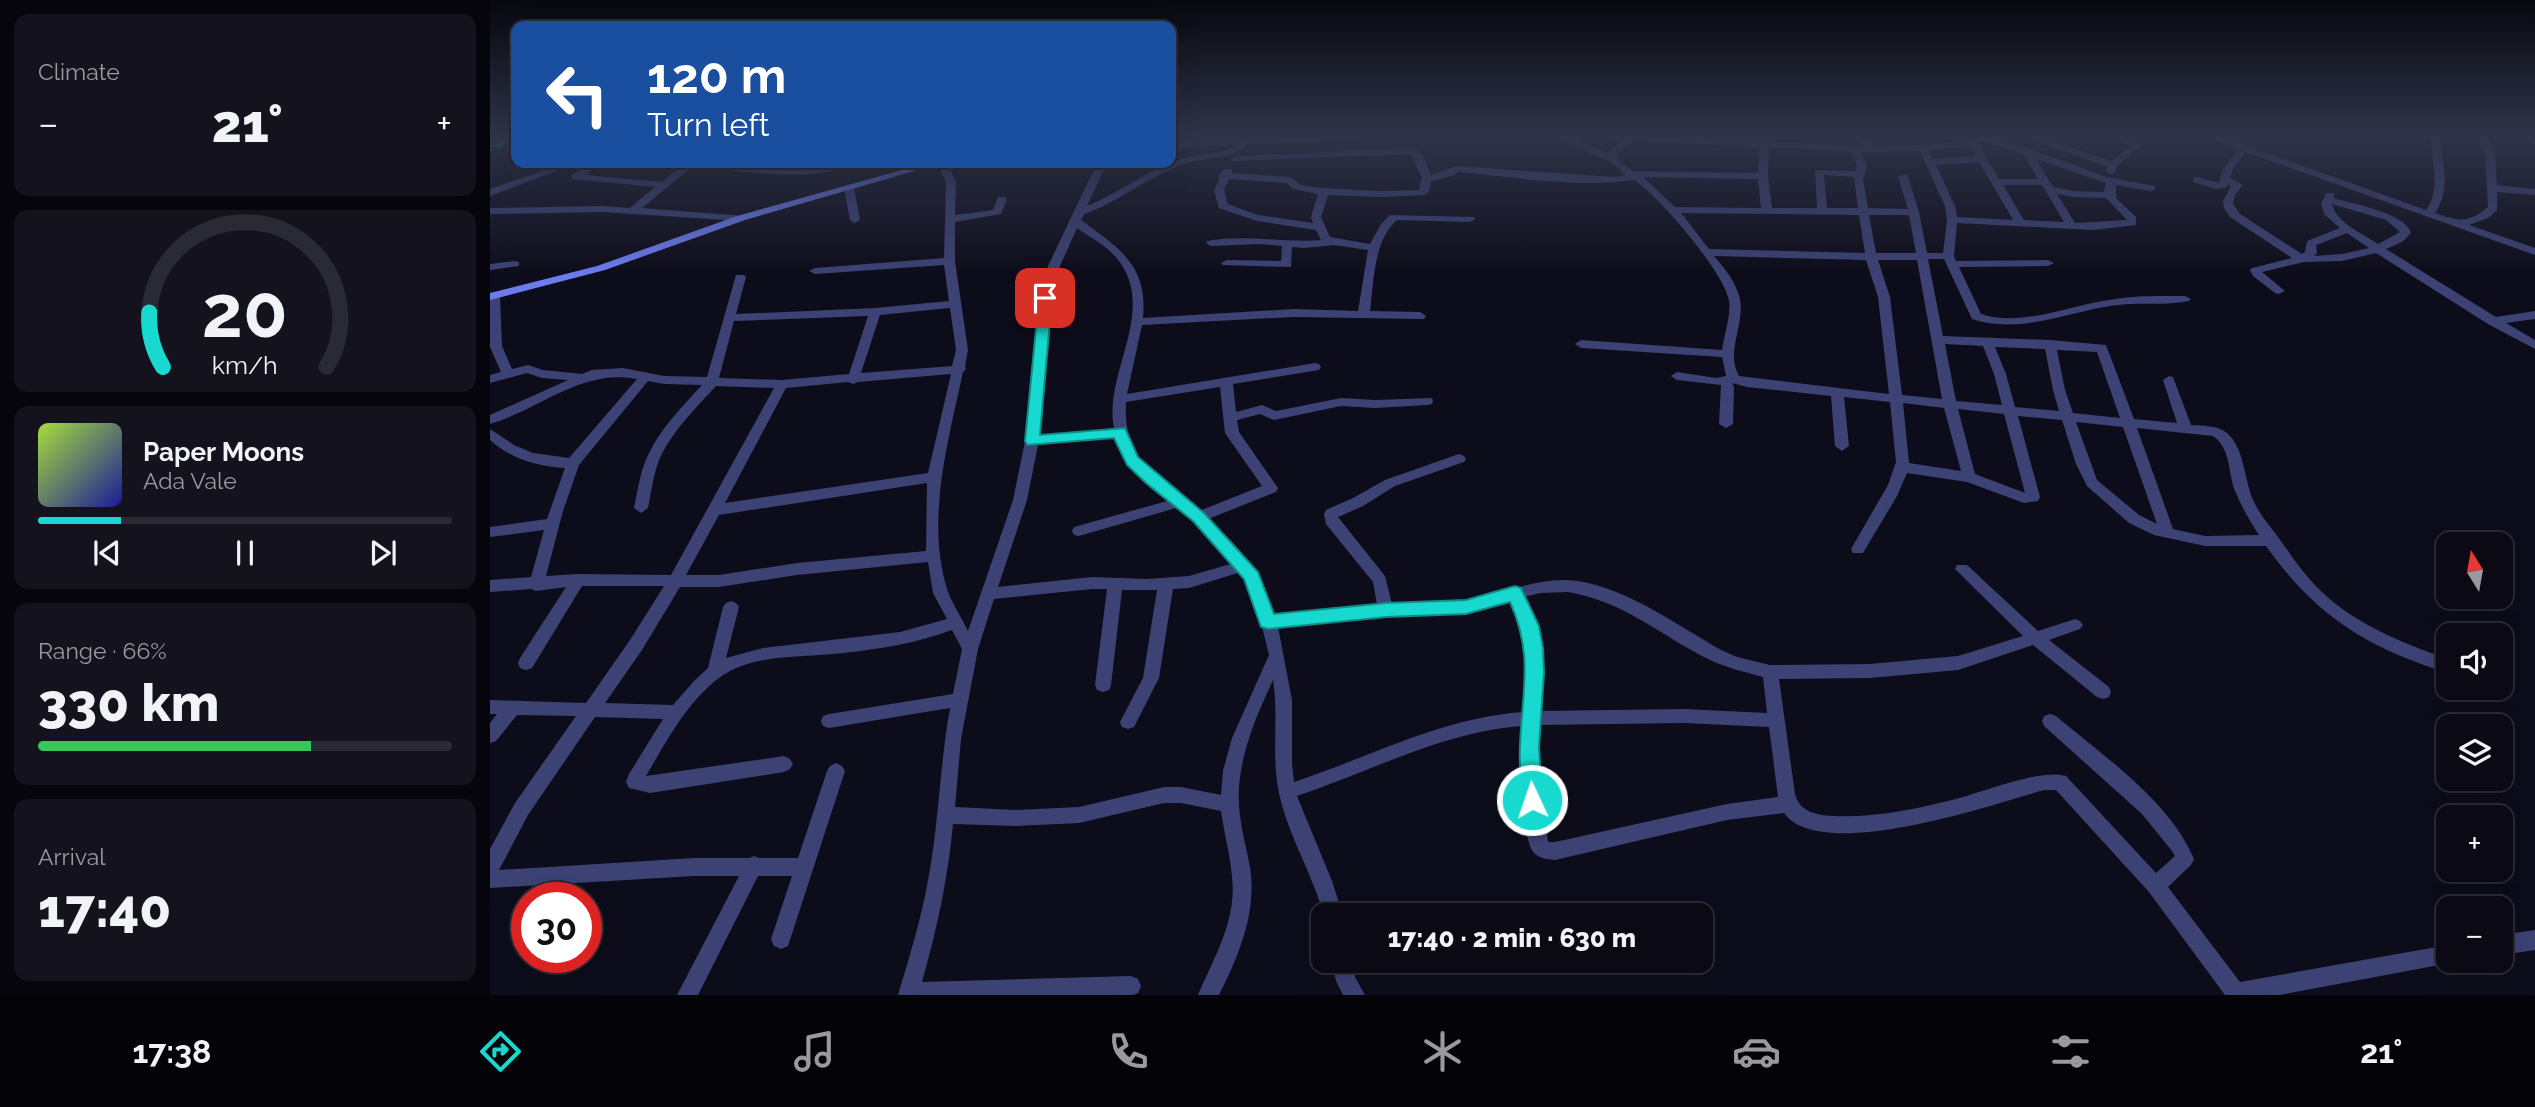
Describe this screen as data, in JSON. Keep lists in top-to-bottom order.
{
  "north": "top",
  "page": {
    "tile": [
      "Climate",
      ["Range · 66%", "330 km"],
      ["Arrival", "17:40"]
    ],
    "turn": ["120 m", "Turn left"],
    "heat": ["−", "21°", "+"],
    "song": ["Paper Moons", "Ada Vale"],
    "map_buttons": ["+", "−"],
    "limit": "30",
    "trip": "17:40 · 2 min · 630 m",
    "tabs": ["17:38", "21°"],
    "gauge": ["20", "km/h"]
  }
}
